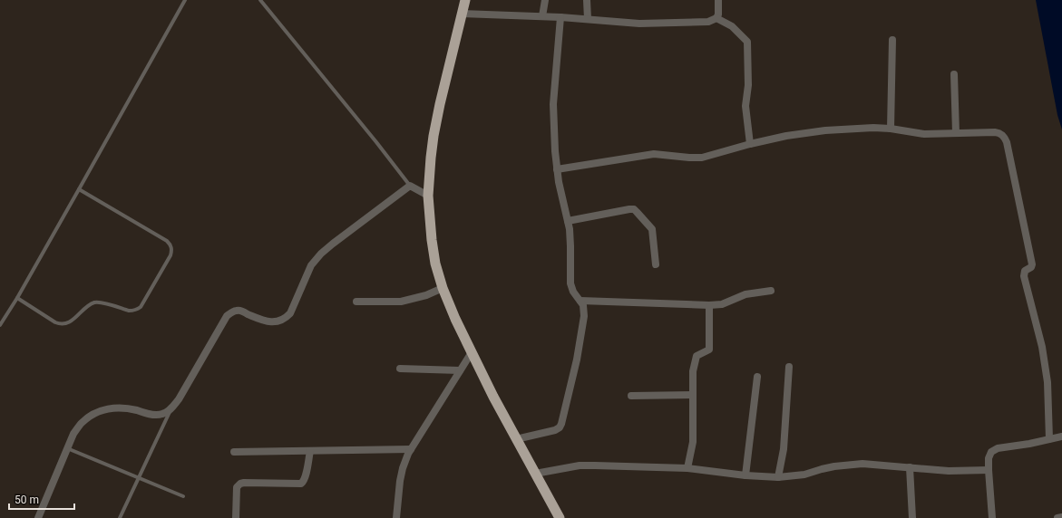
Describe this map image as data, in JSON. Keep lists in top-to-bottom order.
{
  "scale_bar": "50 m"
}
